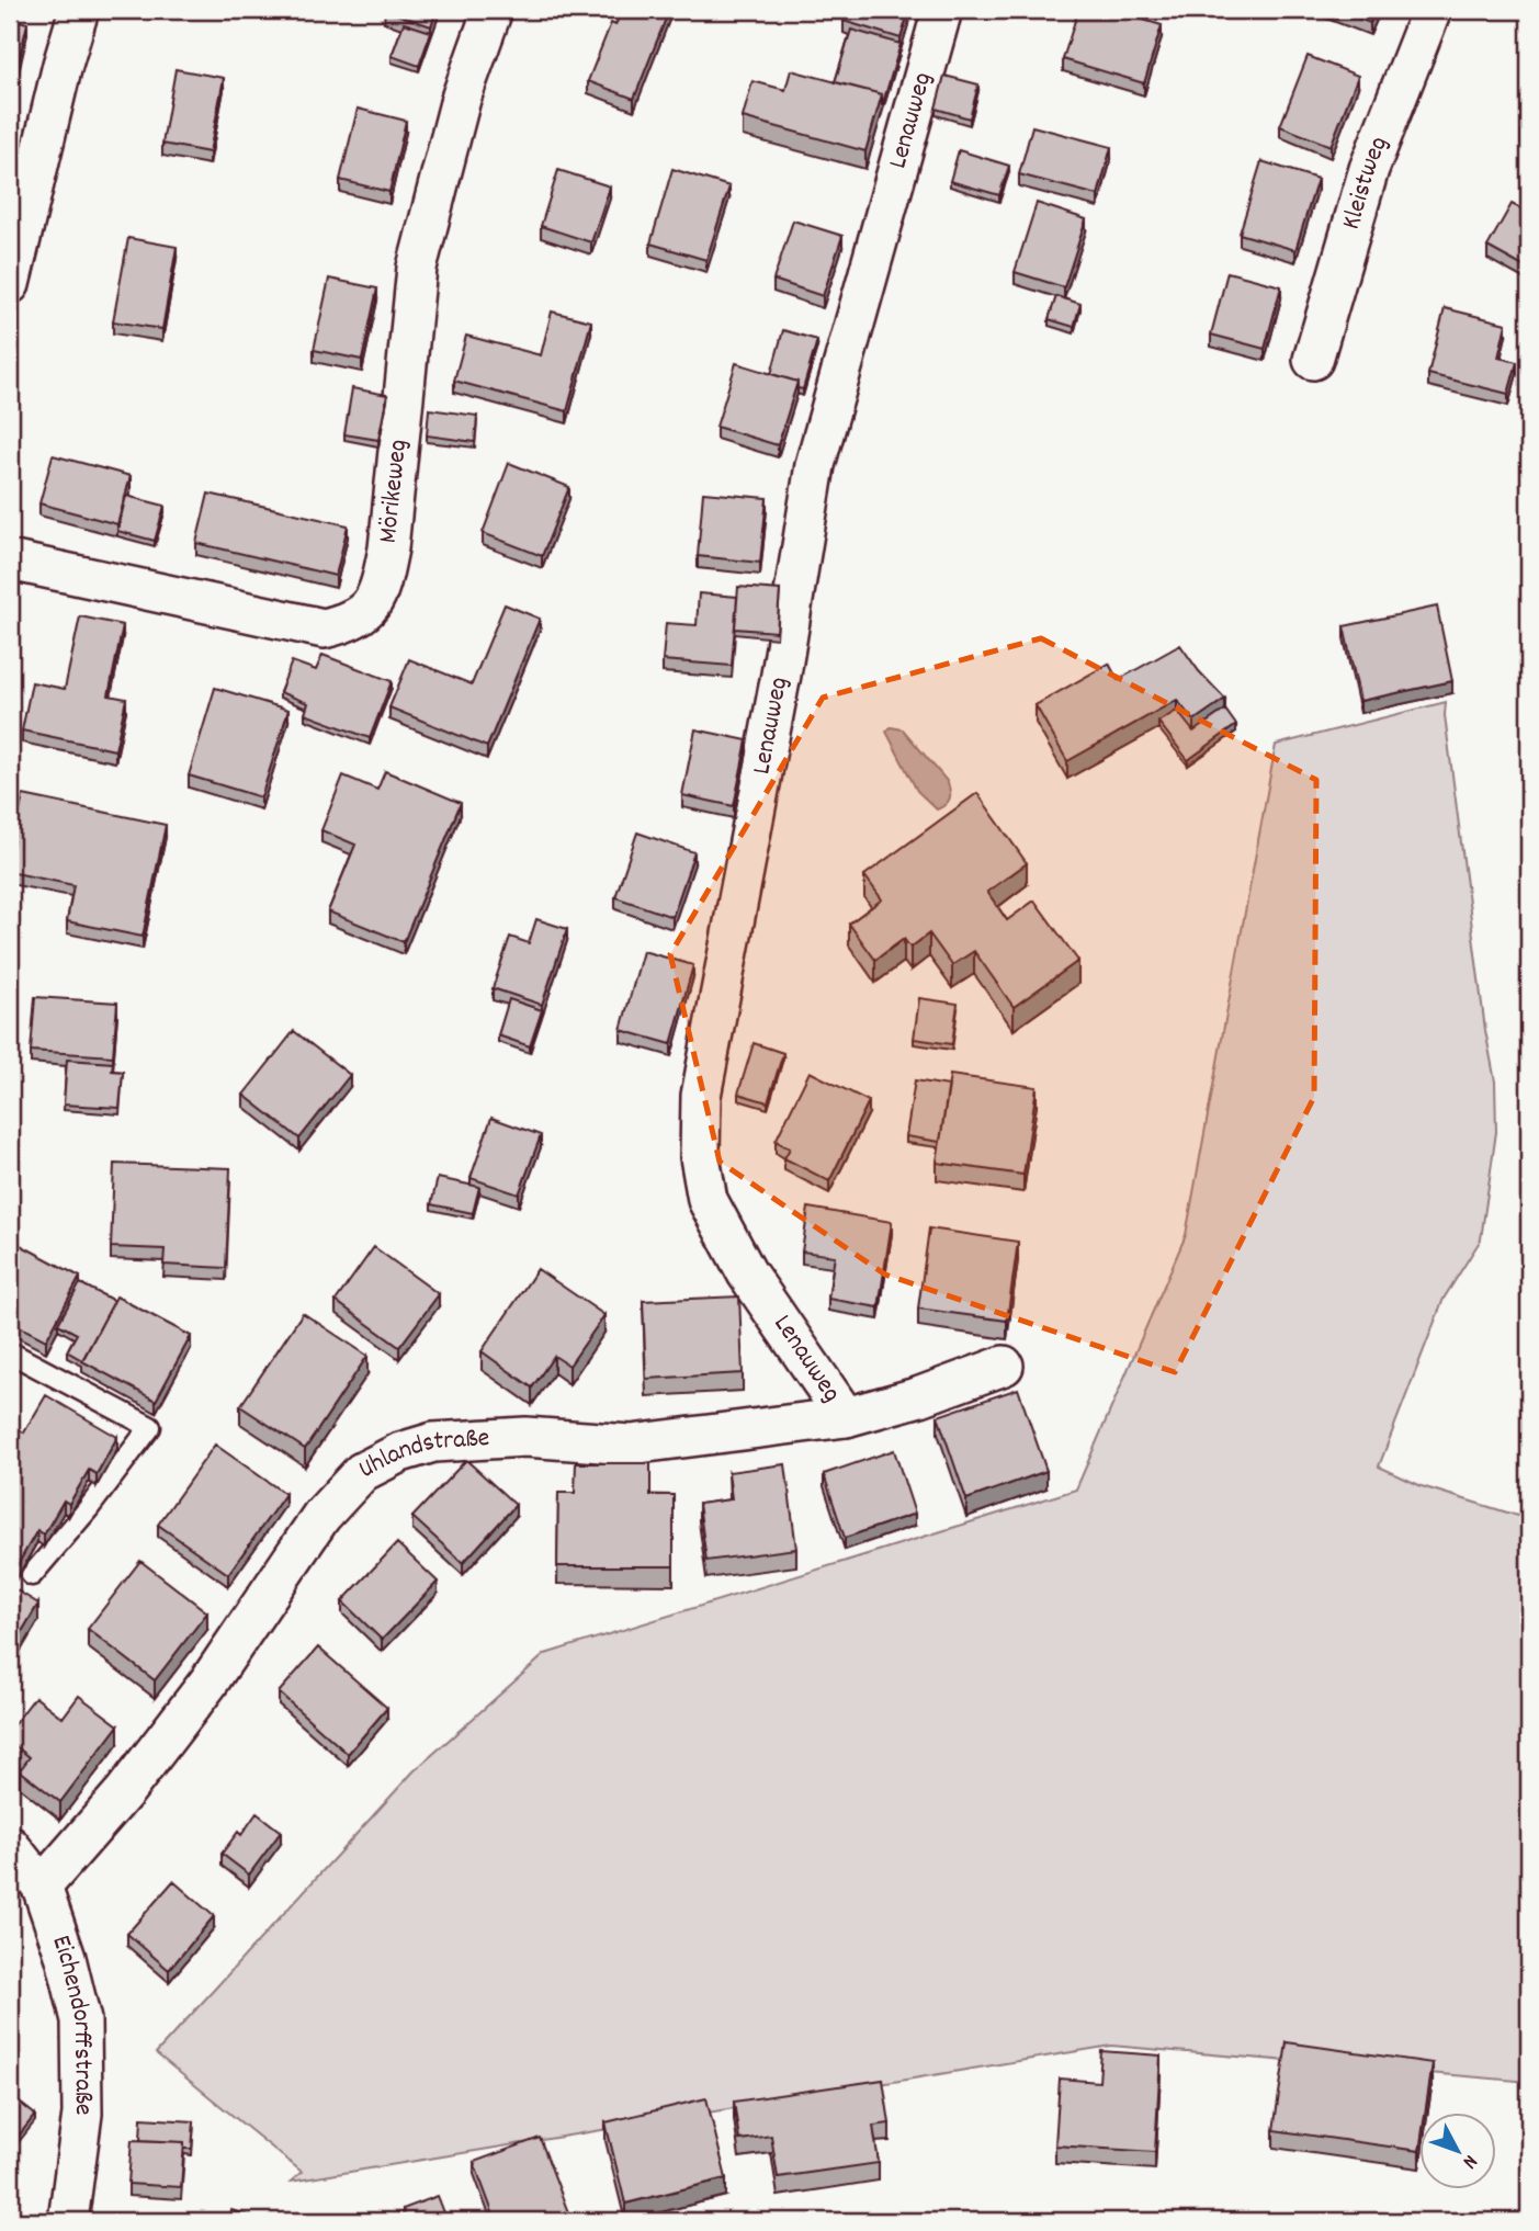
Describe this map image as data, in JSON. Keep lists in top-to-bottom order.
{
  "streets": {
    "street": [
      "Lenauweg",
      "Kleistweg",
      "Mörikeweg",
      "Uhlandstraße",
      "Eichendorffstraße"
    ]
  },
  "crossings": [
    ["Lenauweg", "Uhlandstraße"],
    ["Uhlandstraße", "Eichendorffstraße"]
  ],
  "north": "bottom right"
}
